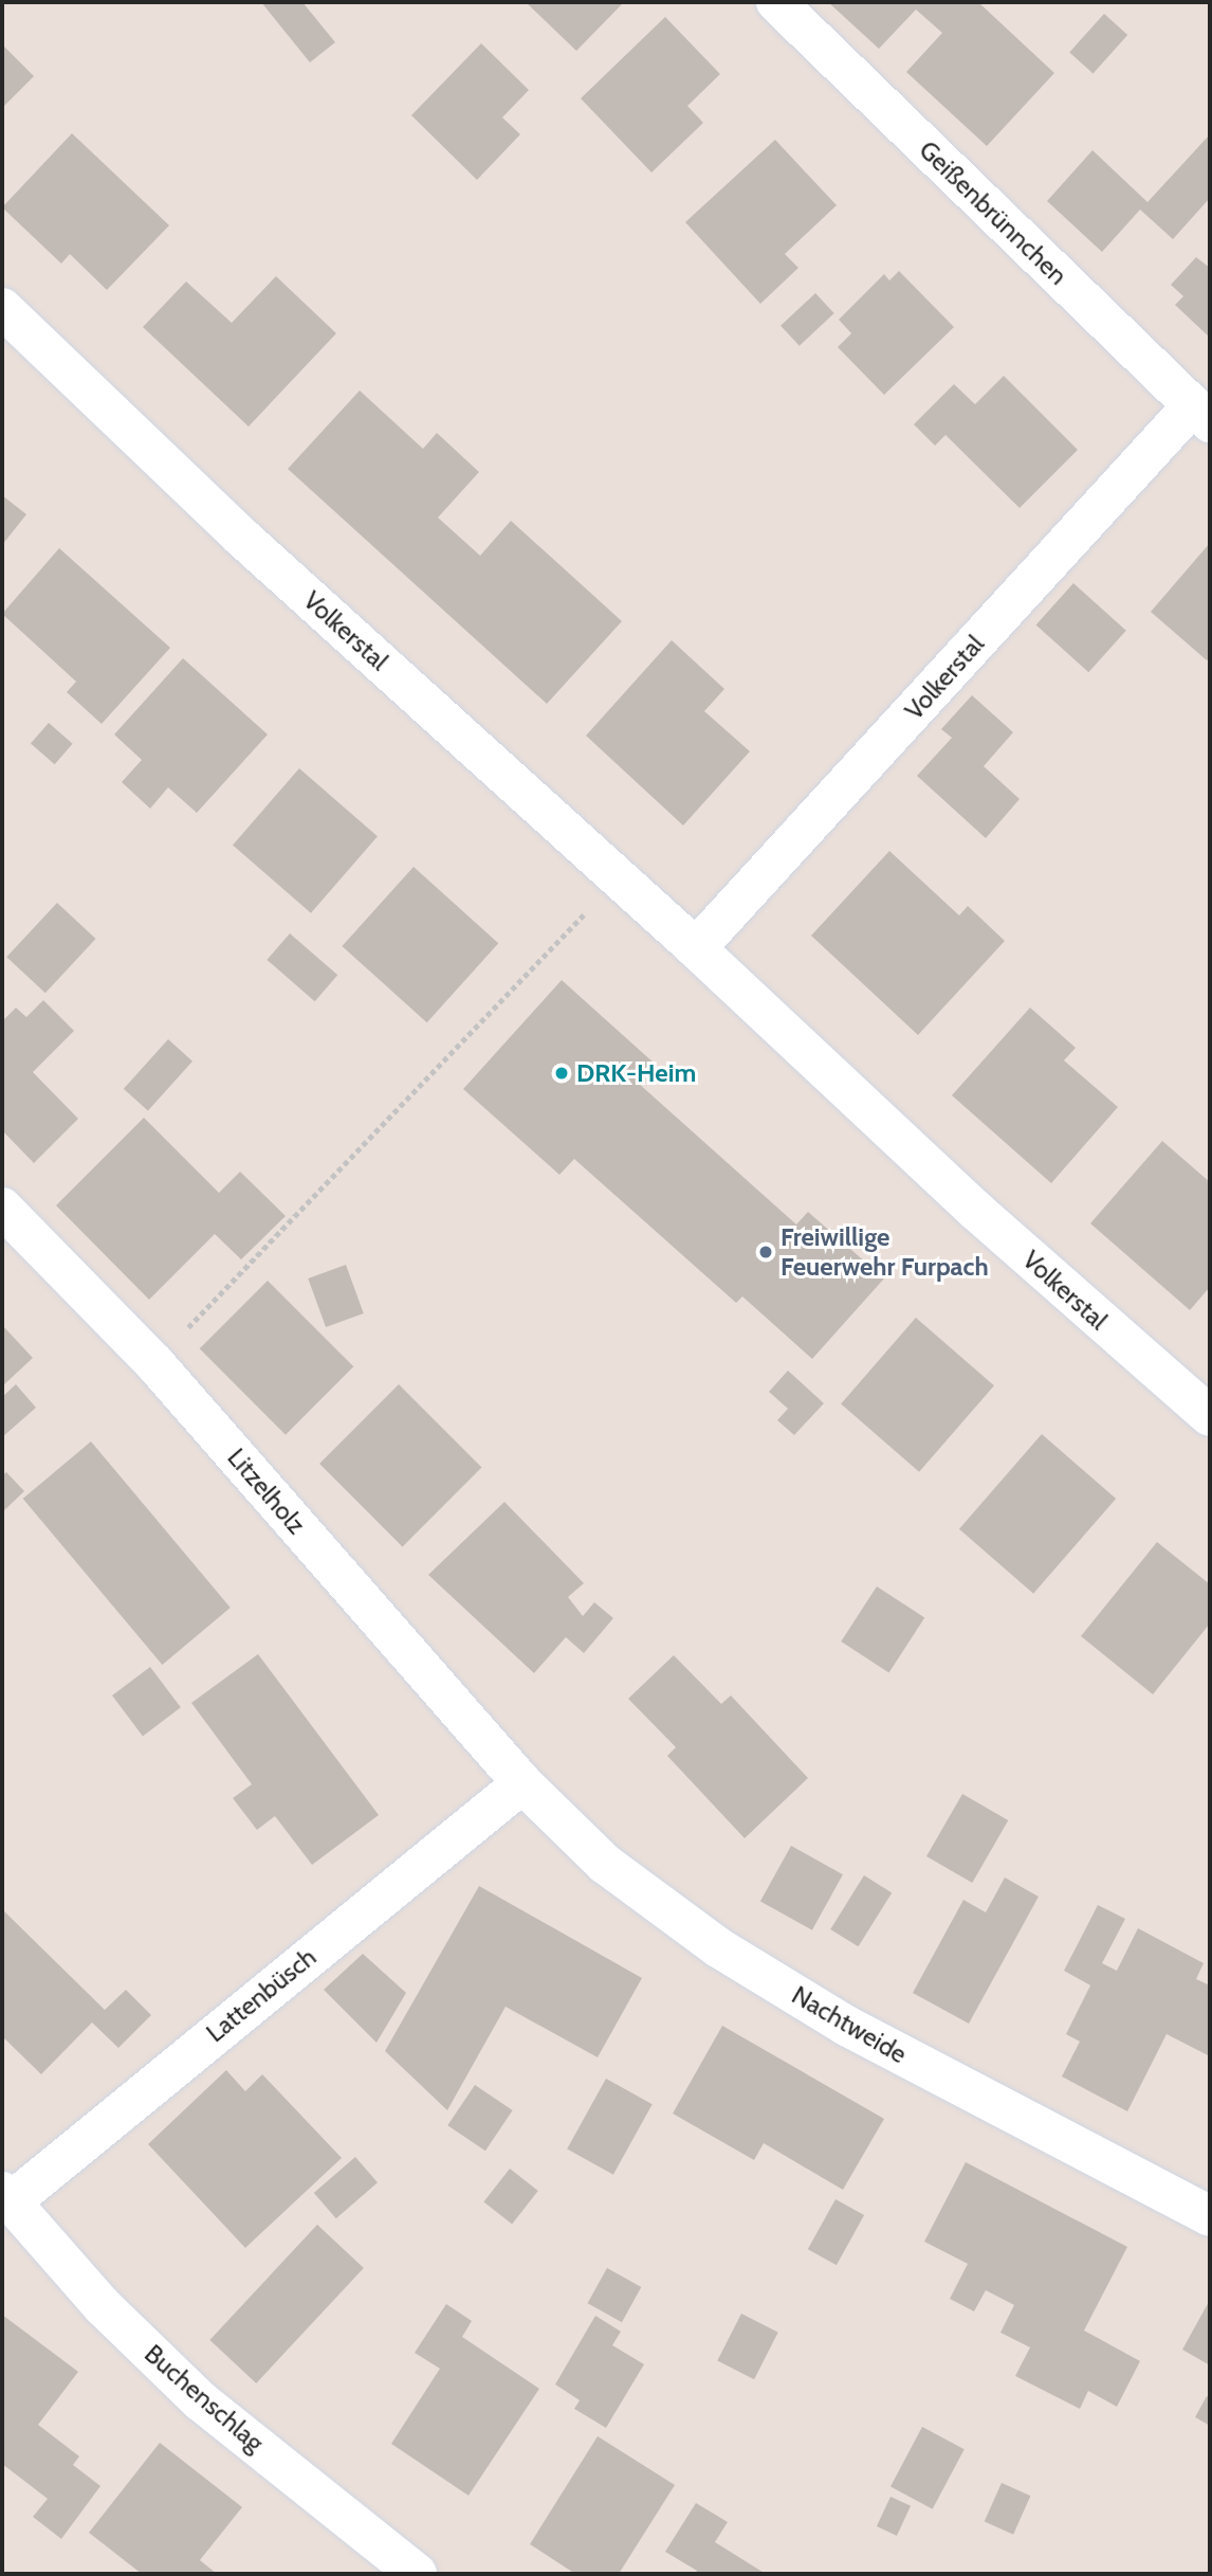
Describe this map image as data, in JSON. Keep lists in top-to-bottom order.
{
  "streets": {
    "street": [
      "Geißenbrünnchen",
      "Volkerstal",
      "Litzelholz",
      "Lattenbüsch",
      "Nachtweide",
      "Buchenschlag"
    ]
  },
  "crossings": [
    ["Geißenbrünnchen", "Volkerstal"],
    ["Litzelholz", "Lattenbüsch"],
    ["Litzelholz", "Nachtweide"],
    ["Lattenbüsch", "Nachtweide"],
    ["Lattenbüsch", "Buchenschlag"]
  ],
  "places": ["DRK-Heim", "Freiwillige Feuerwehr Furpach"]
}
